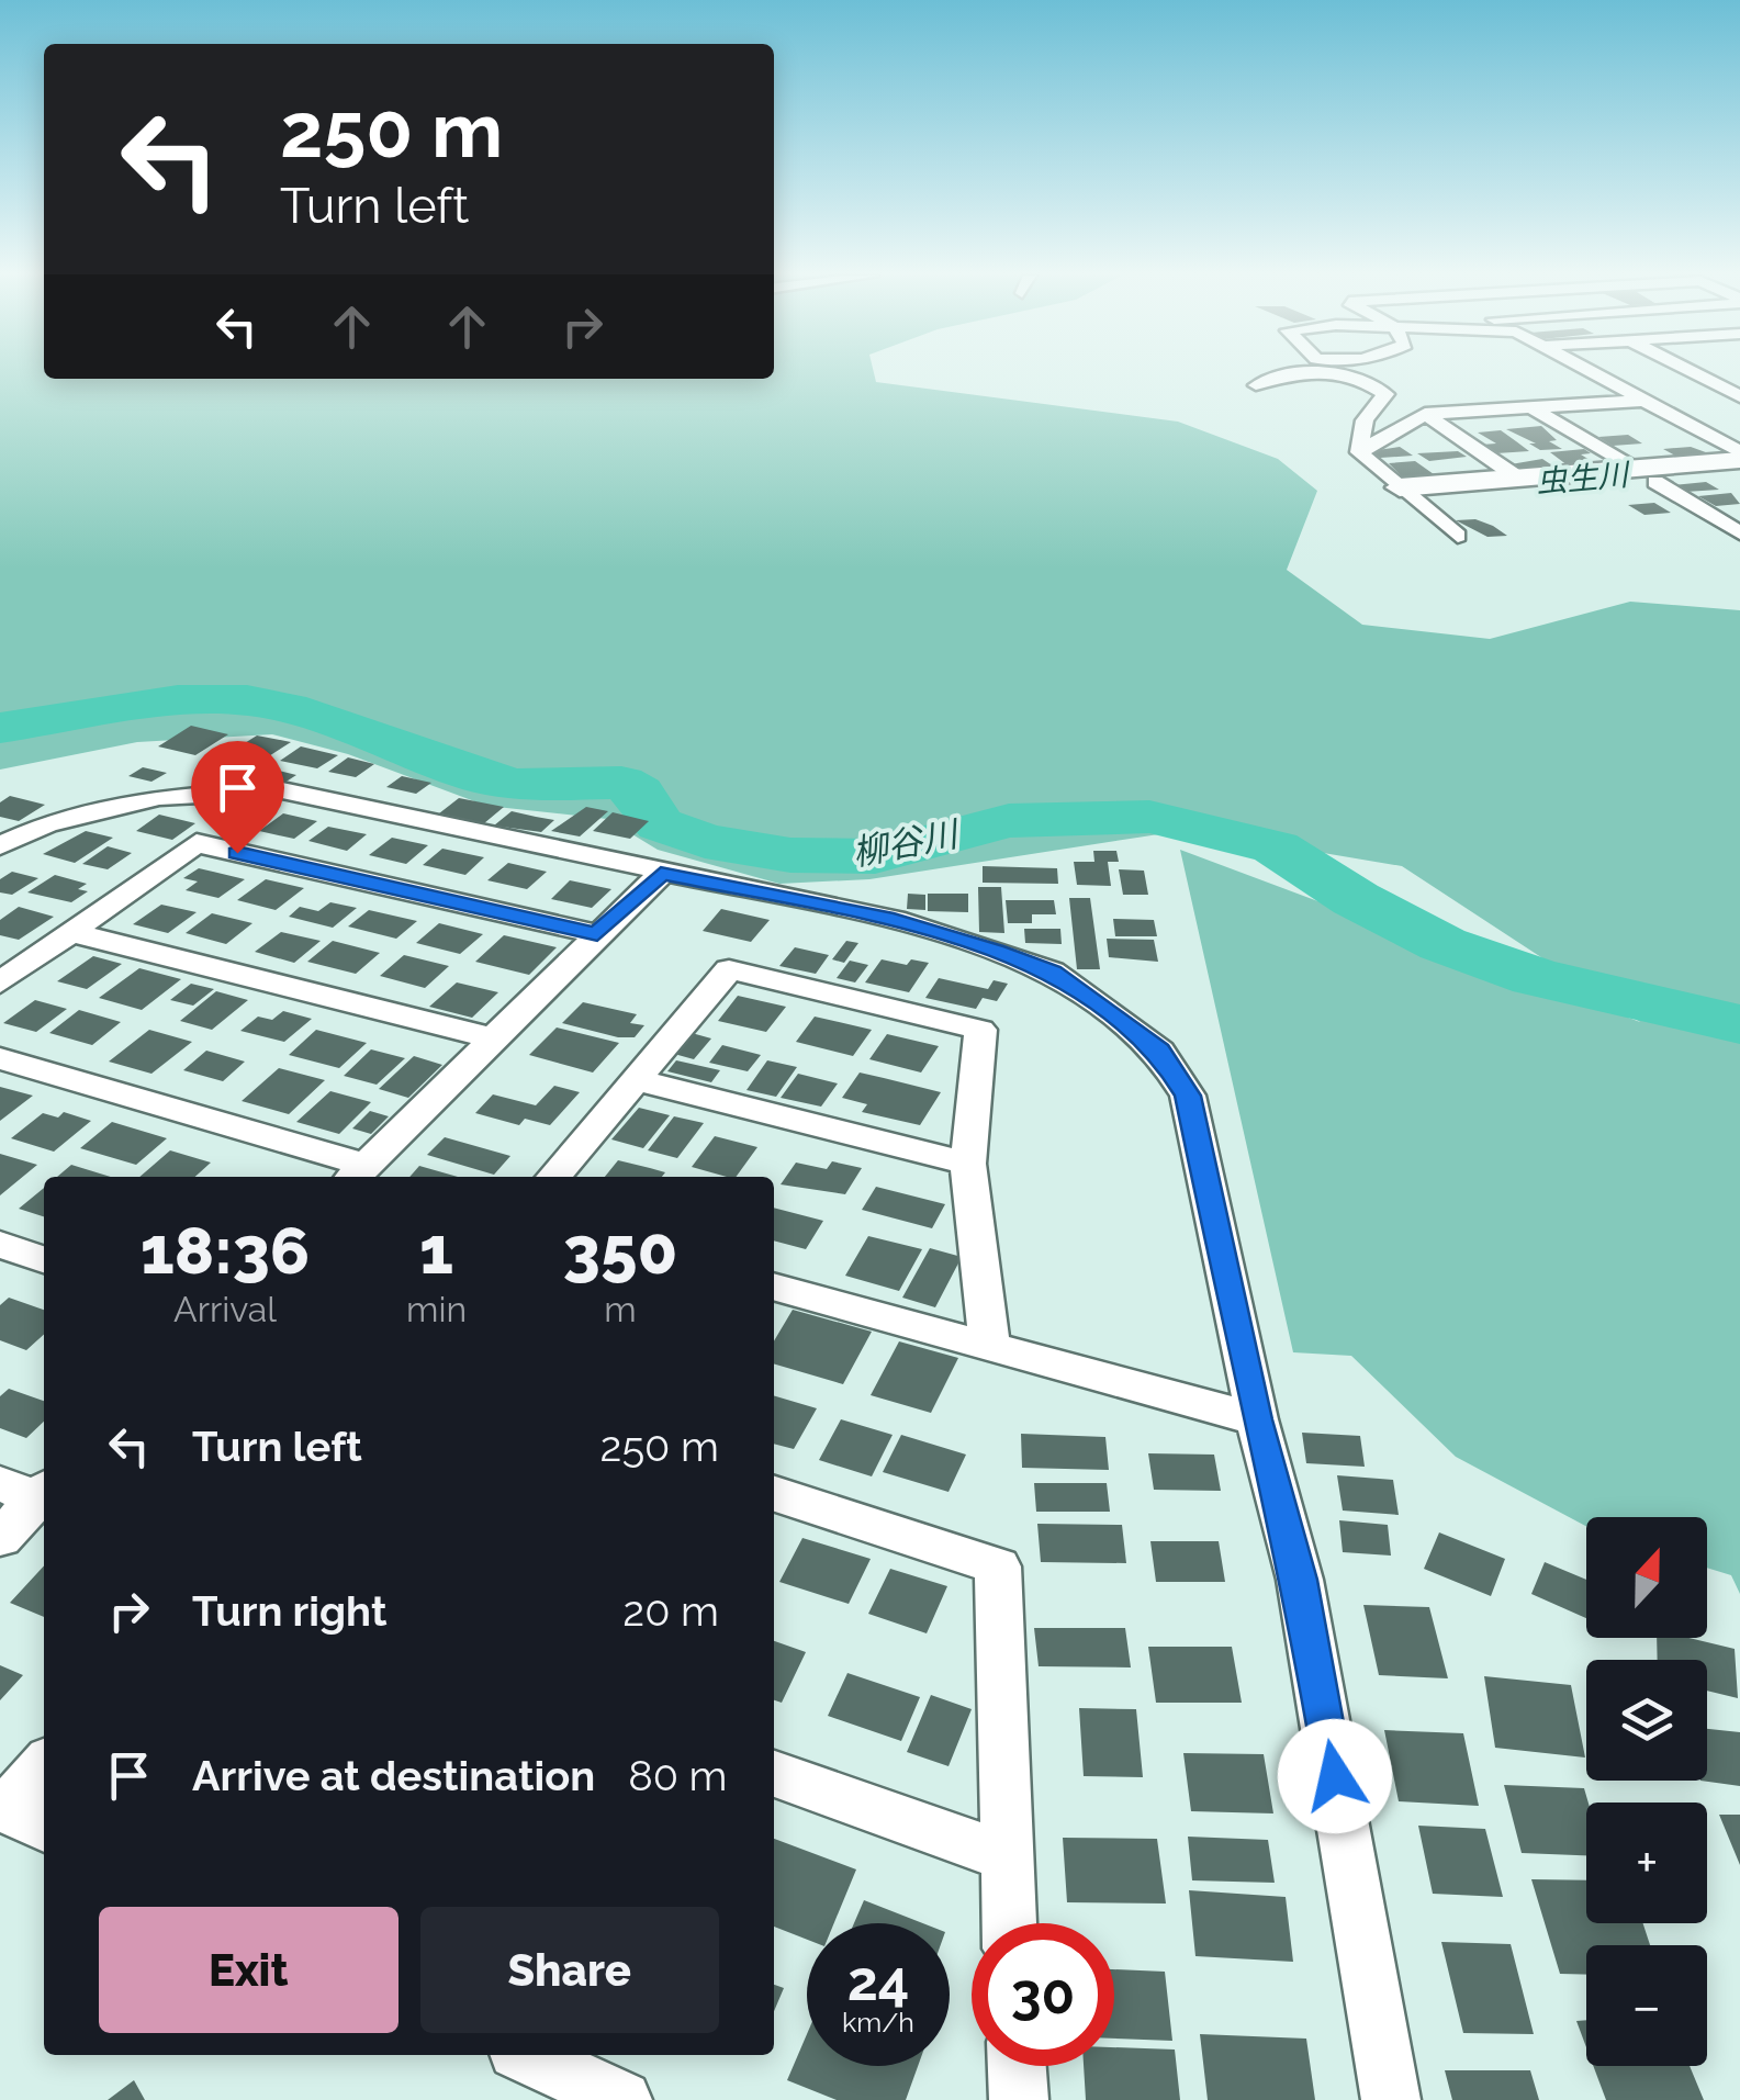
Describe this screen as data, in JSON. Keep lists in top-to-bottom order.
{
  "water": ["虫生川", "柳谷川"],
  "north": "top",
  "page": {
    "turn": ["250 m", "Turn left"],
    "eta": [
      "18:36",
      "Arrival",
      "1",
      "min",
      "350",
      "m"
    ],
    "list": [
      {
        "name": "Turn left",
        "value": "250 m"
      },
      {
        "name": "Turn right",
        "value": "20 m"
      },
      {
        "name": "Arrive at destination",
        "value": "80 m"
      }
    ],
    "map_buttons": ["+", "−"],
    "buttons": ["Exit", "Share"],
    "speed": "24 km/h",
    "limit": "30"
  }
}
